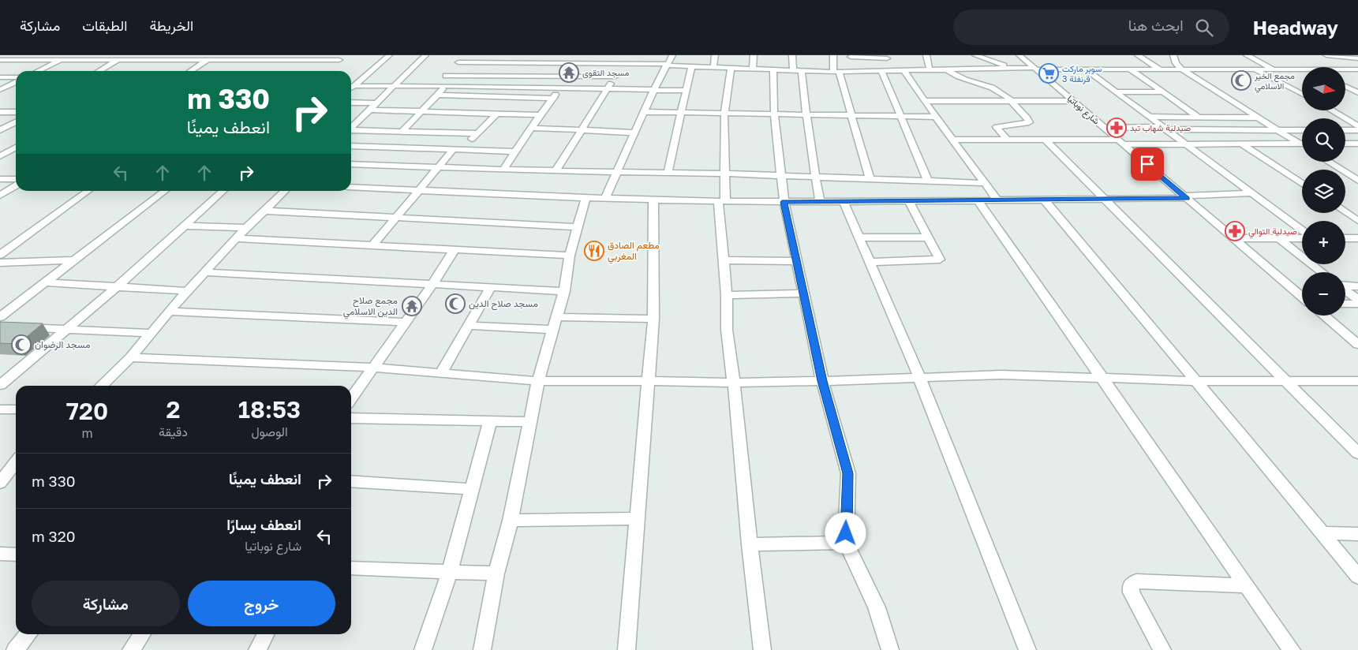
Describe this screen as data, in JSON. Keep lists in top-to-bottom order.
{
  "streets": {
    "street": ["شارع نوباتيا"]
  },
  "places": {
    "temple": ["مسجد التقوى", "مجمع صلاح الدين الاسلامي"],
    "supermarket": ["سوبر ماركت قرنفلة 3"],
    "mosque": ["مجمع الخير الاسلامي", "مسجد صلاح الدين", "مسجد الرضوان"],
    "pharmacy": ["صيدلية شهاب تبد", "صيدلية التوالي"],
    "restaurant": ["مطعم الصادق المغربي"]
  },
  "north": "right",
  "page": {
    "header": "Headway",
    "search": "ابحث هنا",
    "nav": ["الخريطة", "الطبقات", "مشاركة"],
    "map_buttons": ["+", "−"],
    "turn": ["330 m", "انعطف يمينًا"],
    "eta": [
      "18:53",
      "الوصول",
      "2",
      "دقيقة",
      "720",
      "m"
    ],
    "list": [
      {
        "name": "انعطف يمينًا",
        "value": "330 m"
      },
      {
        "name": "انعطف يسارًا",
        "note": "شارع نوباتيا",
        "value": "320 m"
      }
    ],
    "buttons": ["خروج", "مشاركة"]
  }
}
